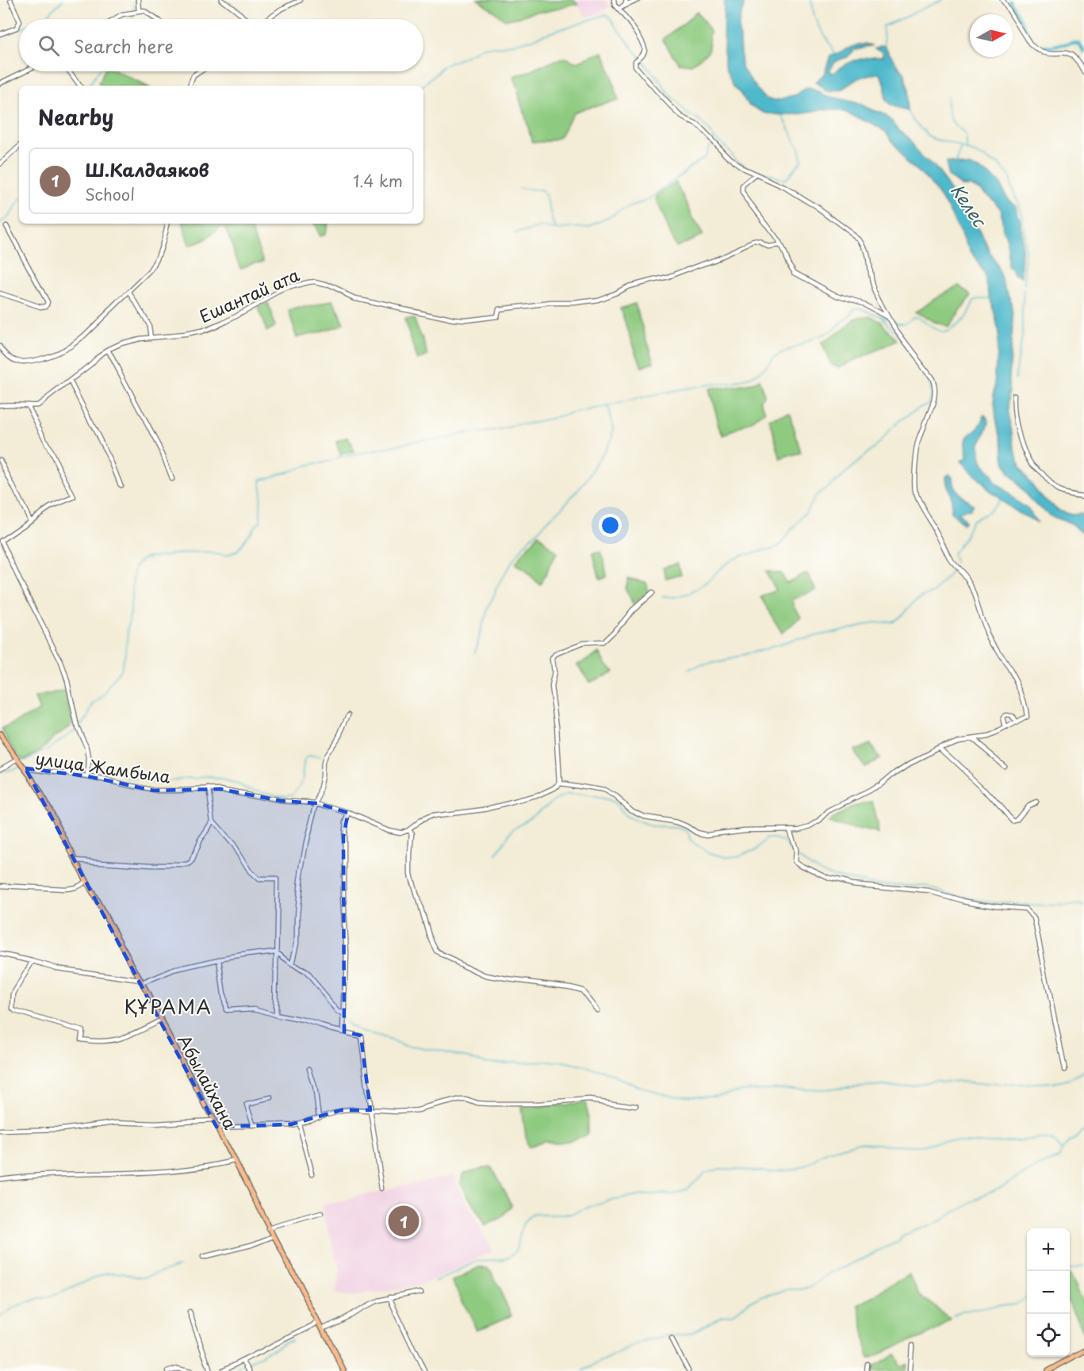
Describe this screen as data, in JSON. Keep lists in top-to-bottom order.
{
  "streets": {
    "main road": ["Абылайхана"],
    "street": ["Ешантай ата", "улица Жамбыла"]
  },
  "crossings": [
    ["улица Жамбыла", "Абылайхана"]
  ],
  "districts": ["ҚҰРАМА"],
  "water": ["Келес"],
  "north": "right",
  "page": {
    "search": "Search here",
    "heading": "Nearby",
    "list": [
      {
        "mark": "1",
        "name": "Ш.Калдаяков",
        "note": "School",
        "value": "1.4 km"
      }
    ],
    "pins": "1",
    "map_buttons": ["+", "−"]
  }
}
